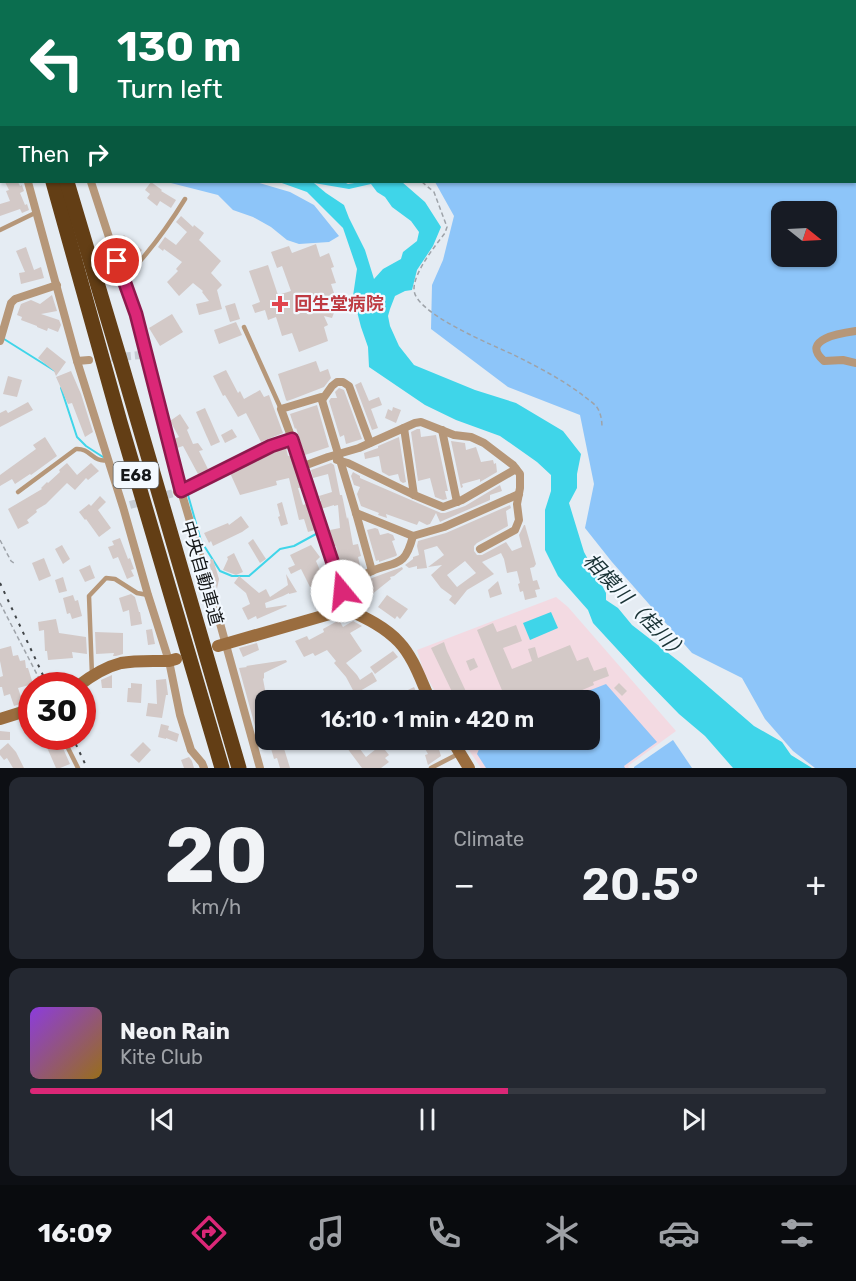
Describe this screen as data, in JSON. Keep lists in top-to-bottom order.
{
  "streets": {
    "highway": ["E68", "中央自動車道"]
  },
  "water": ["相模川（桂川）"],
  "places": {
    "health": ["回生堂病院"]
  },
  "north": "right",
  "page": {
    "turn": ["130 m", "Turn left"],
    "then": "Then",
    "limit": "30",
    "trip": "16:10 · 1 min · 420 m",
    "tile": [
      ["20", "km/h"],
      "Climate"
    ],
    "heat": ["−", "20.5°", "+"],
    "song": ["Neon Rain", "Kite Club"],
    "tabs": "16:09"
  }
}
